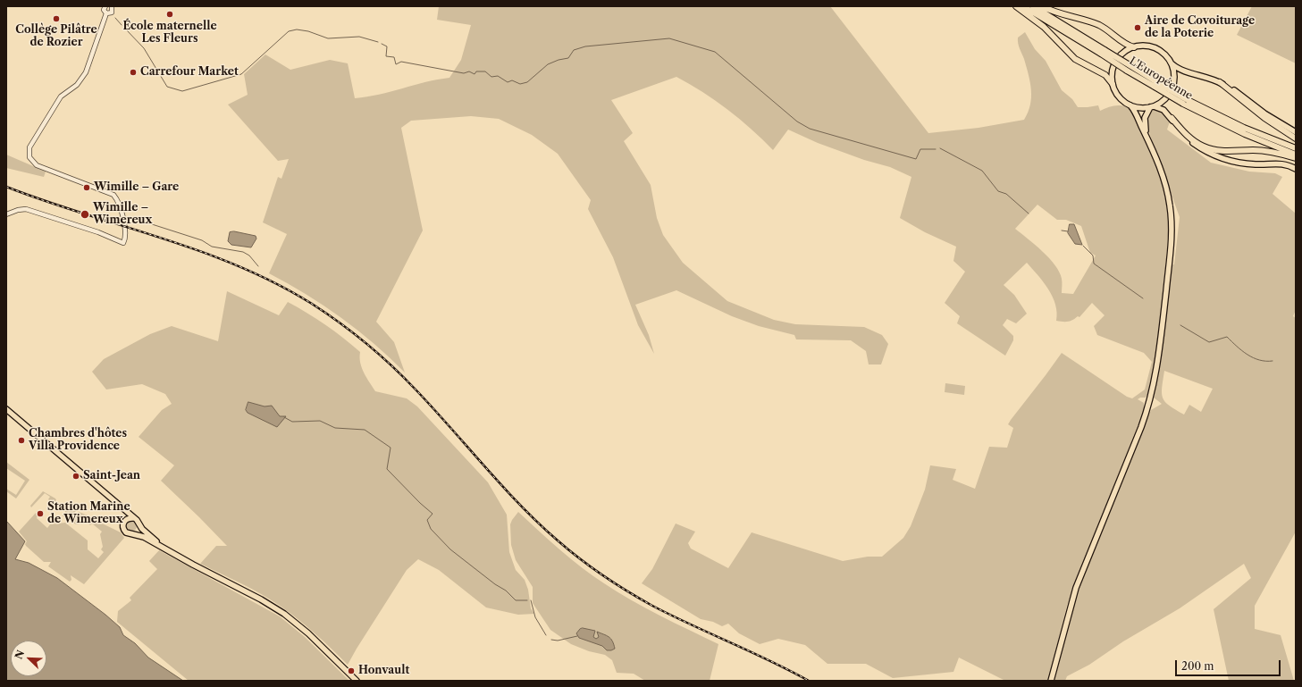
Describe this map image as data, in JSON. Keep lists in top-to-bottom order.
{
  "streets": {
    "highway": ["L'Européenne"]
  },
  "places": [
    "École maternelle Les Fleurs",
    "Collège Pilâtre de Rozier",
    "Aire de Covoiturage de la Poterie",
    "Carrefour Market",
    "Wimille – Gare",
    "Wimille – Wimereux",
    "Chambres d'hôtes Villa Providence",
    "Saint-Jean",
    "Station Marine de Wimereux",
    "Honvault"
  ],
  "scale_bar": "200 m",
  "north": "top left"
}
